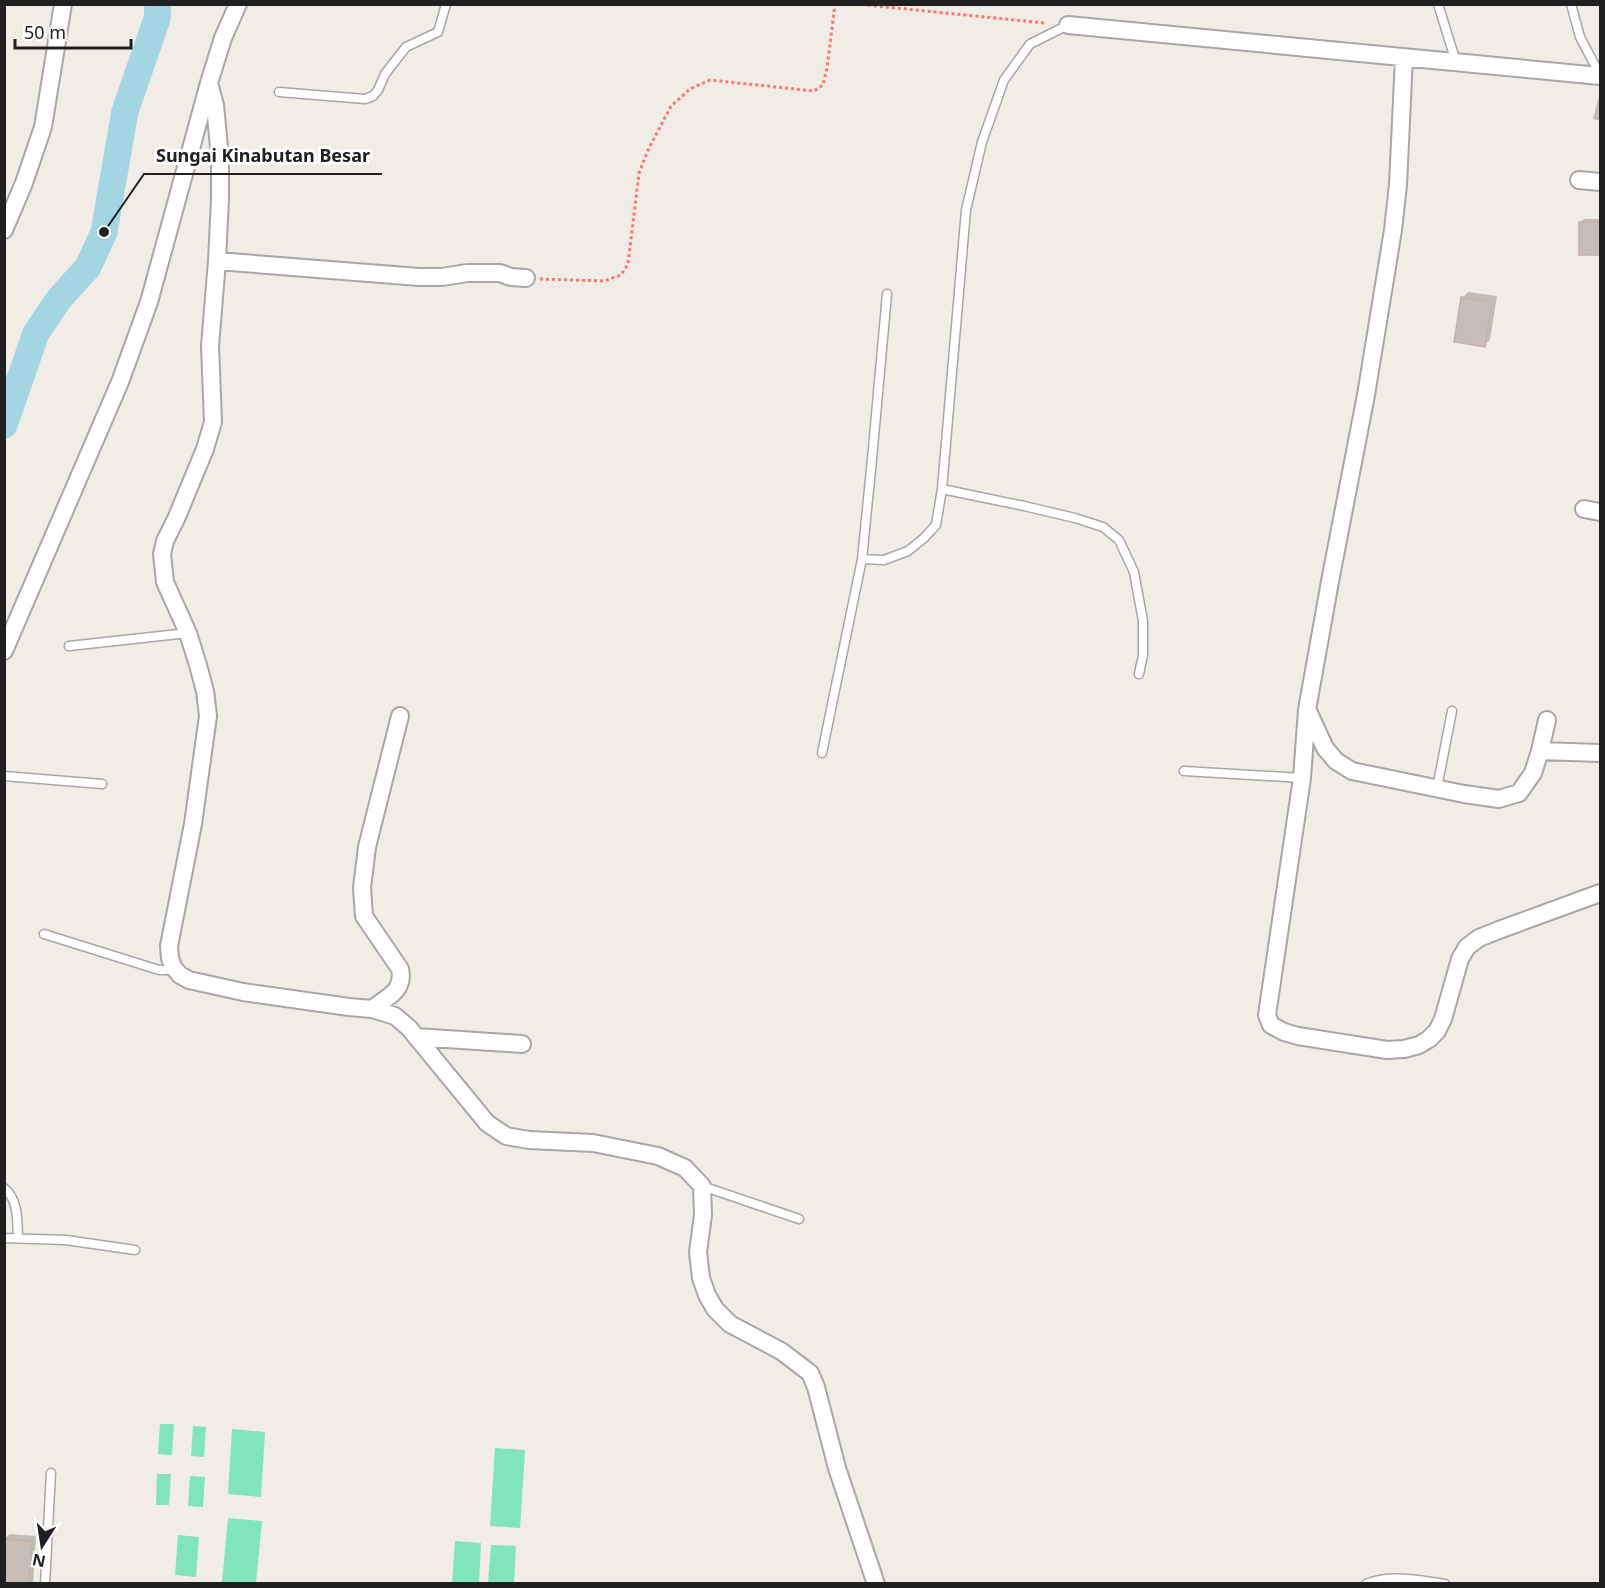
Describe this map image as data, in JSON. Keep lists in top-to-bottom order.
{
  "places": ["Sungai Kinabutan Besar"],
  "scale_bar": "50 m",
  "north": "bottom"
}
